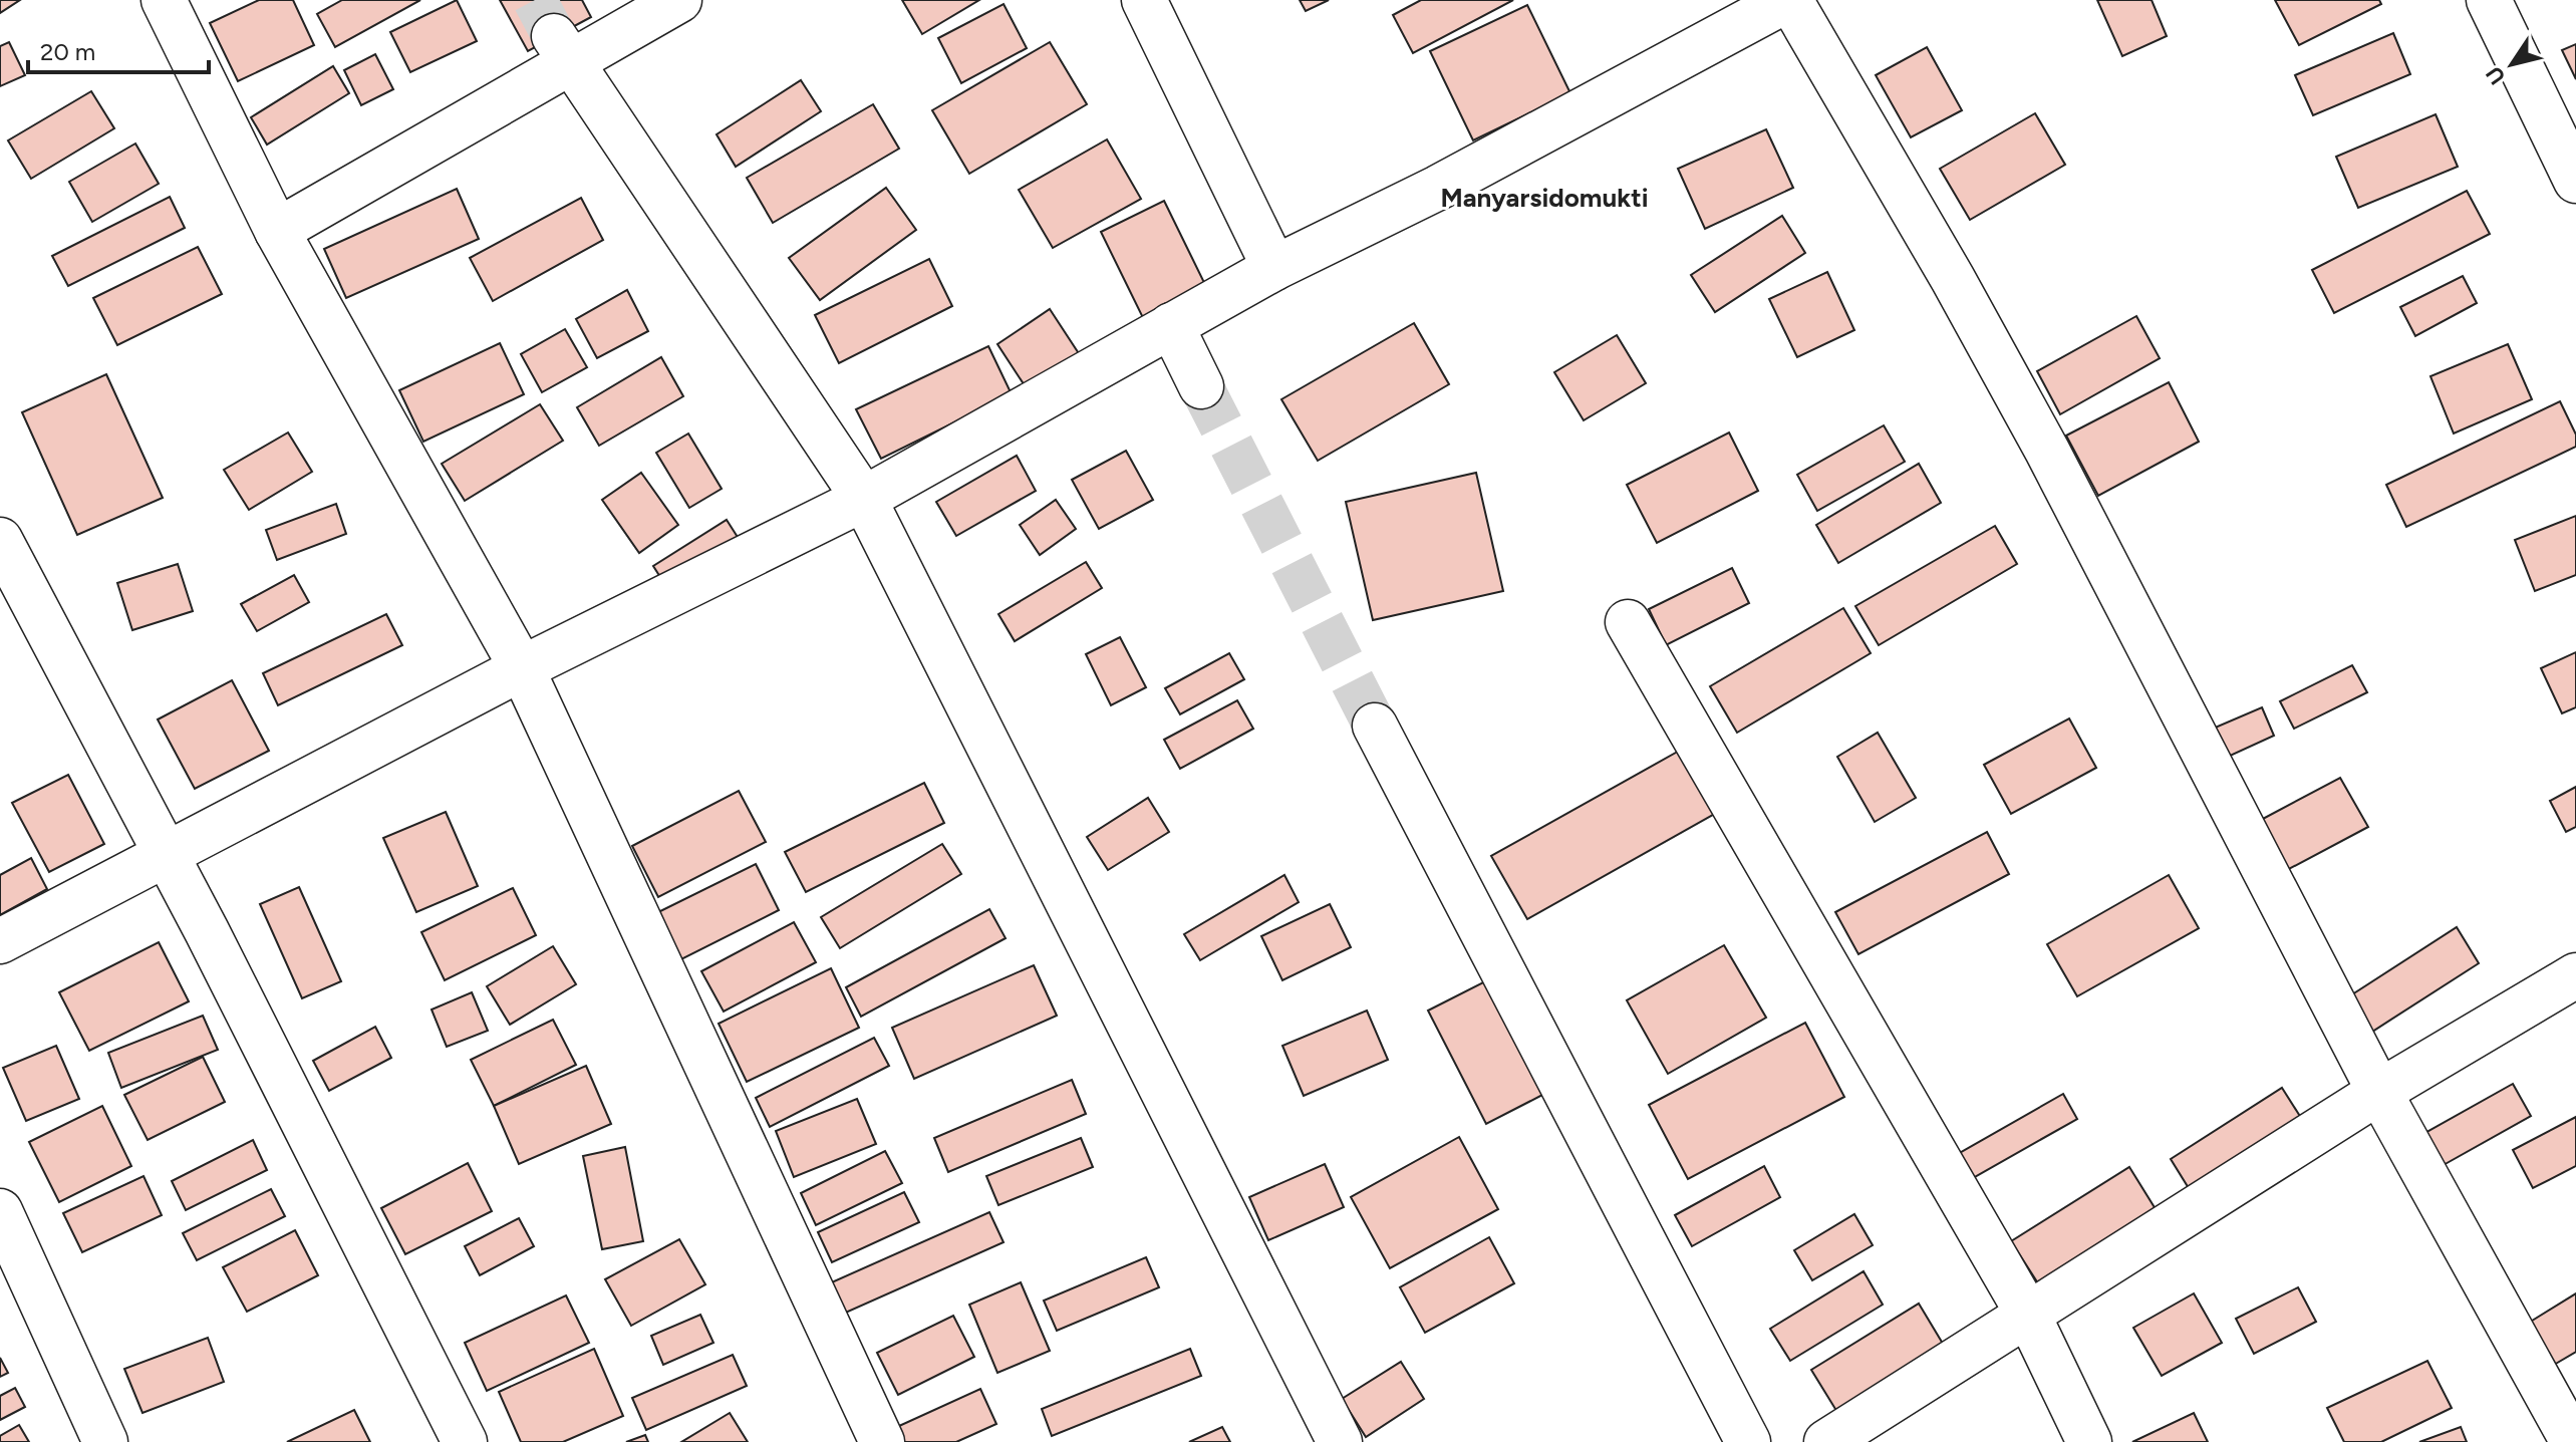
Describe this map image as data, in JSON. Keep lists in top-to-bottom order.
{
  "districts": ["Manyarsidomukti"],
  "scale_bar": "20 m",
  "north": "bottom left"
}
